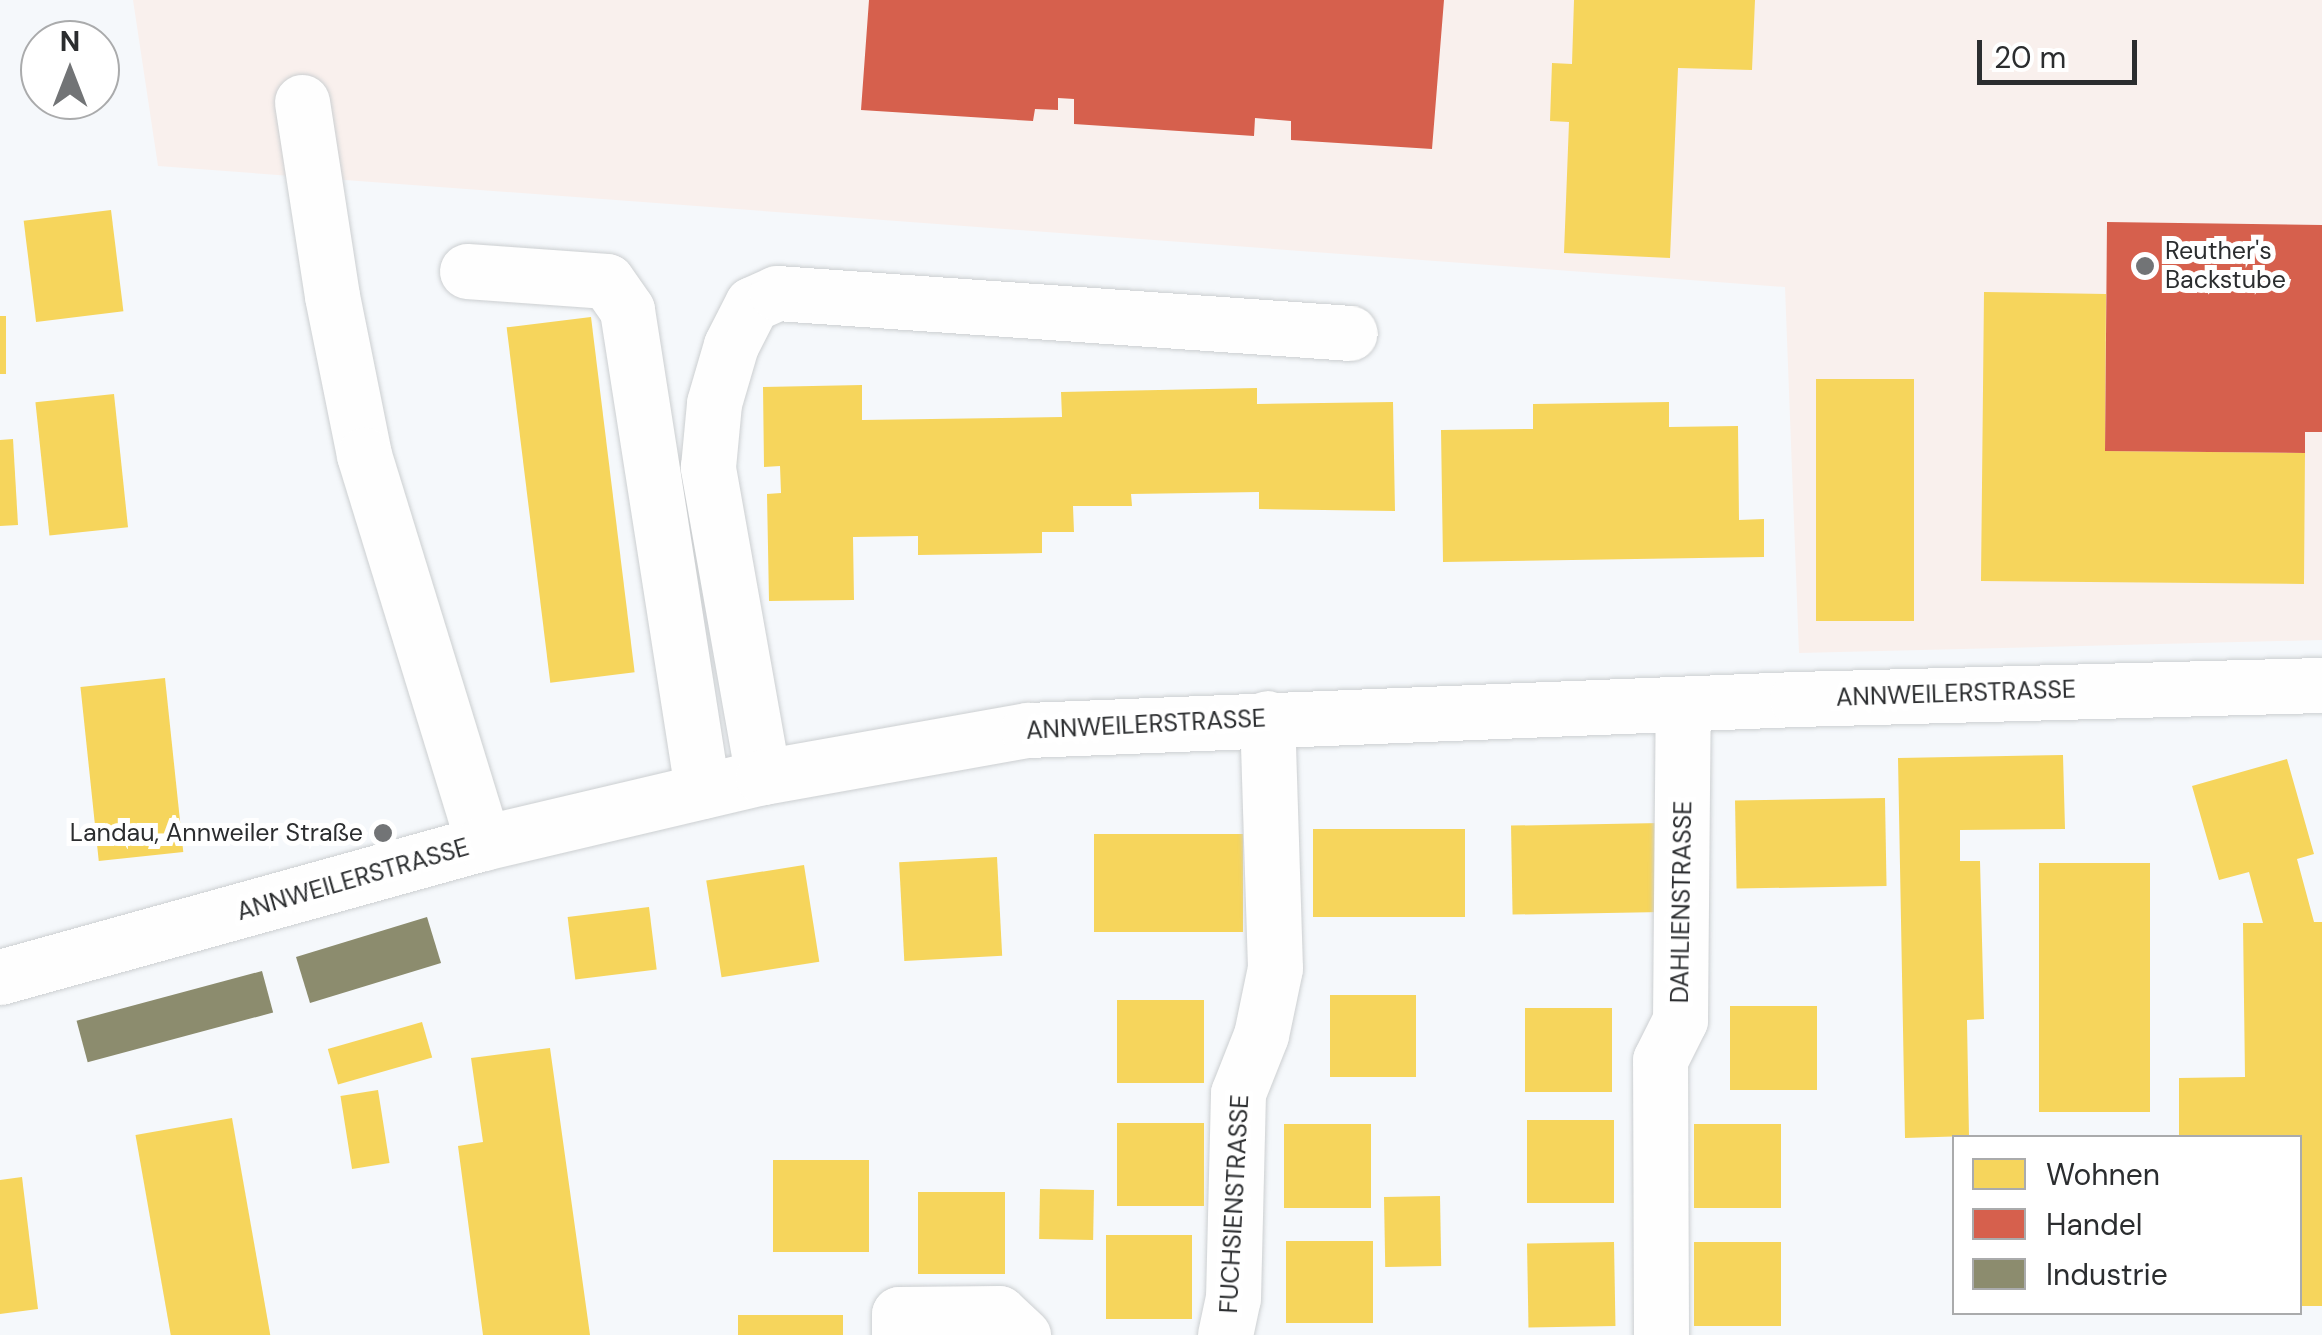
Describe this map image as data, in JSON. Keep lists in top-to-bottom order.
{
  "streets": {
    "street": ["ANNWEILERSTRASSE", "DAHLIENSTRASSE", "FUCHSIENSTRASSE"]
  },
  "crossings": [
    ["ANNWEILERSTRASSE", "DAHLIENSTRASSE"],
    ["ANNWEILERSTRASSE", "FUCHSIENSTRASSE"]
  ],
  "places": ["Reuther's Backstube", "Landau, Annweiler Straße"],
  "legend": ["Wohnen", "Handel", "Industrie"],
  "scale_bar": "20 m",
  "north": "top"
}
